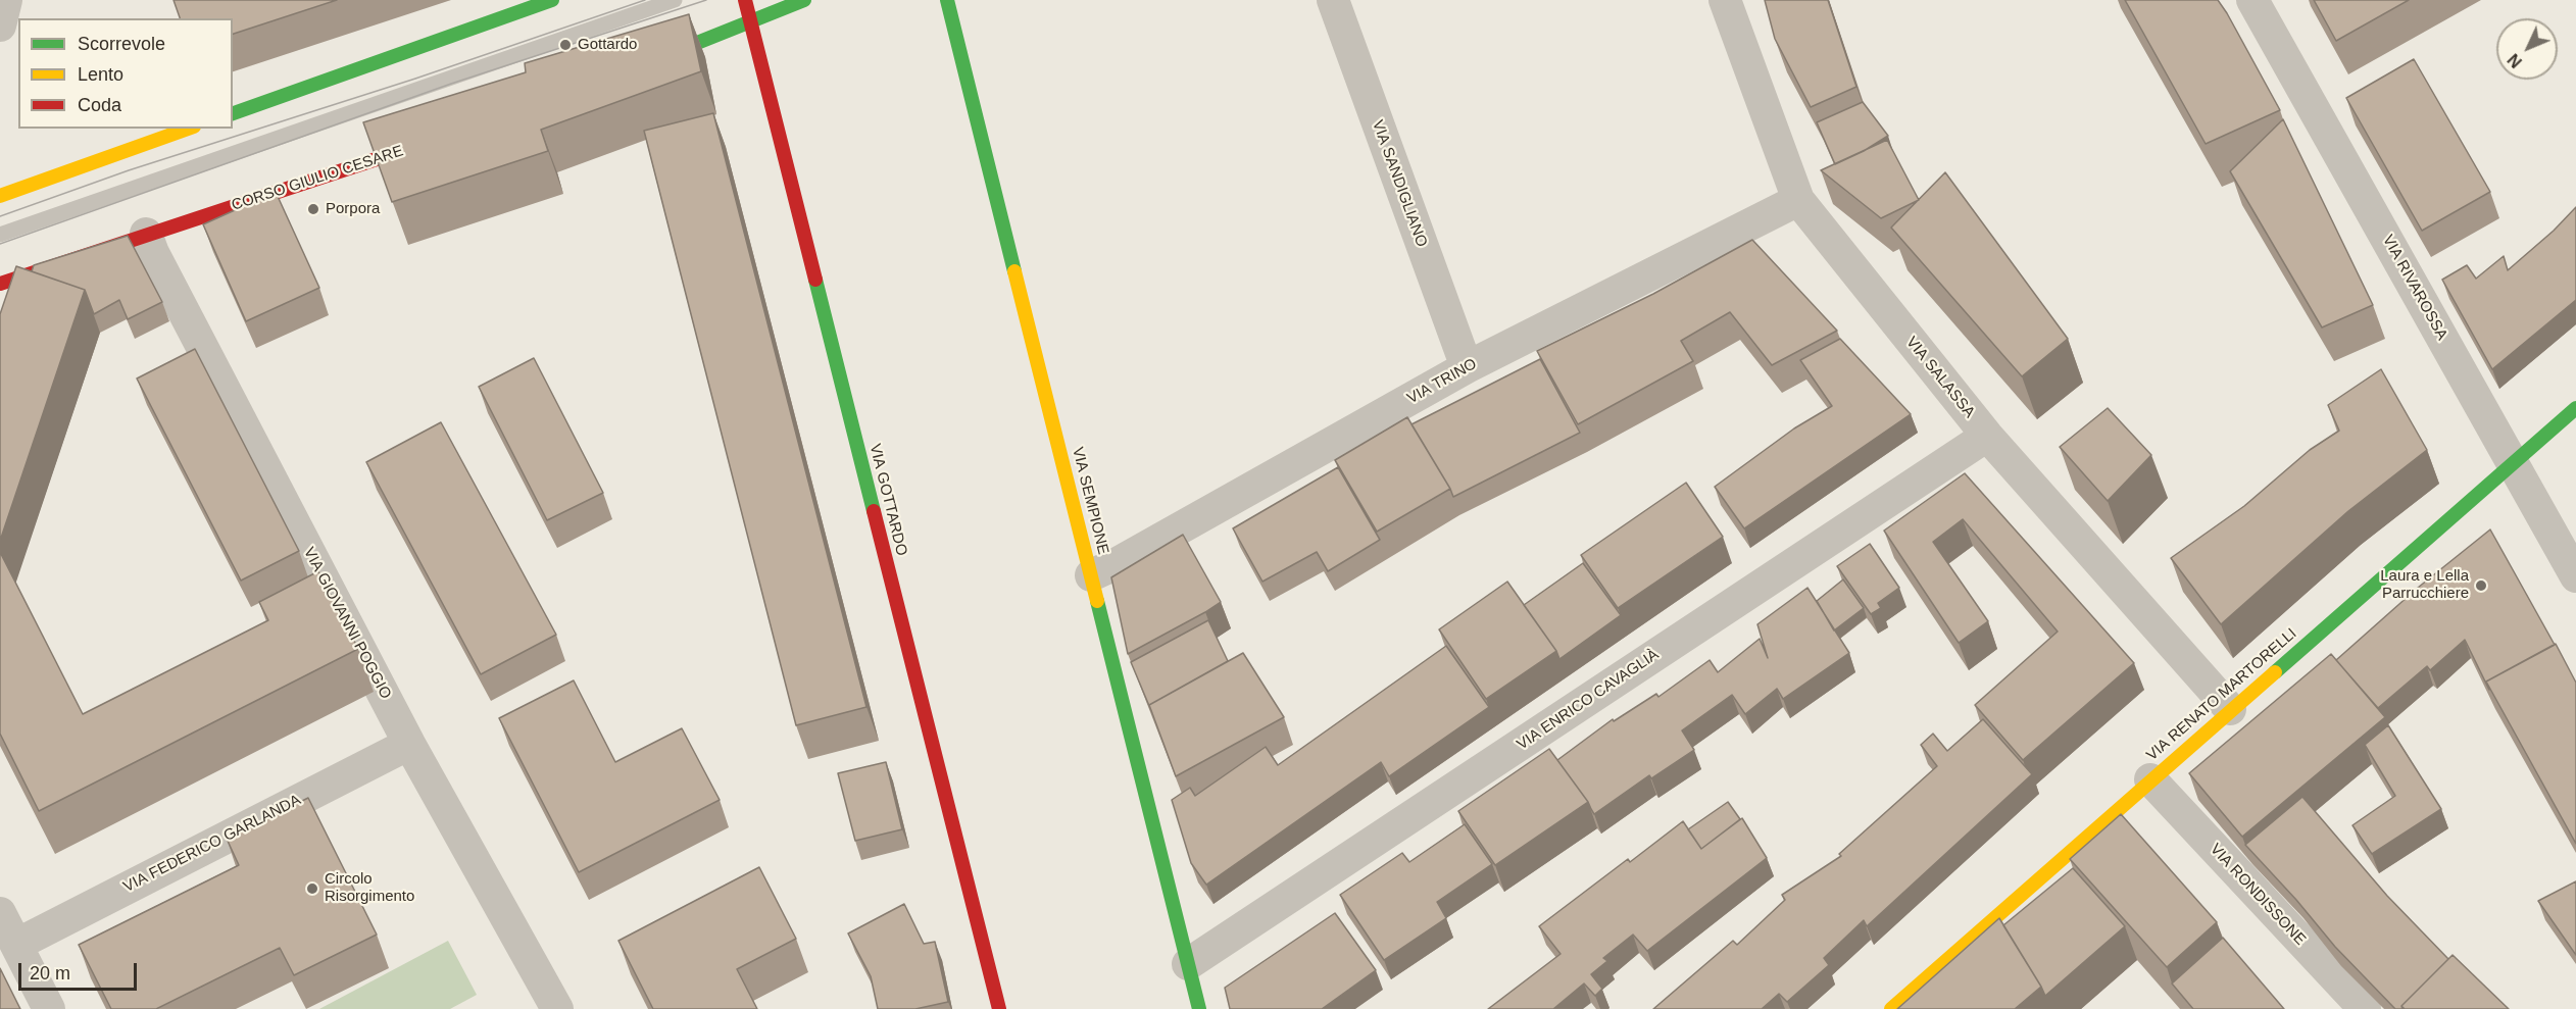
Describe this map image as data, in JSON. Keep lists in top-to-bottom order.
{
  "streets": {
    "street": [
      "CORSO GIULIO CESARE",
      "VIA SANDIGLIANO",
      "VIA RIVAROSSA",
      "VIA SALASSA",
      "VIA TRINO",
      "VIA GOTTARDO",
      "VIA SEMPIONE",
      "VIA GIOVANNI POGGIO",
      "VIA RENATO MARTORELLI",
      "VIA ENRICO CAVAGLIÀ",
      "VIA FEDERICO GARLANDA",
      "VIA RONDISSONE"
    ]
  },
  "crossings": [
    ["CORSO GIULIO CESARE", "VIA GIOVANNI POGGIO"],
    ["VIA SANDIGLIANO", "VIA TRINO"],
    ["VIA RIVAROSSA", "VIA RENATO MARTORELLI"],
    ["VIA SALASSA", "VIA TRINO"],
    ["VIA SALASSA", "VIA RENATO MARTORELLI"],
    ["VIA SALASSA", "VIA ENRICO CAVAGLIÀ"],
    ["VIA TRINO", "VIA SEMPIONE"],
    ["VIA SEMPIONE", "VIA ENRICO CAVAGLIÀ"],
    ["VIA GIOVANNI POGGIO", "VIA FEDERICO GARLANDA"],
    ["VIA RENATO MARTORELLI", "VIA RONDISSONE"]
  ],
  "places": [
    "Gottardo",
    "Porpora",
    "Laura e Lella Parrucchiere",
    "Circolo Risorgimento"
  ],
  "legend": ["Scorrevole", "Lento", "Coda"],
  "scale_bar": "20 m",
  "north": "bottom left"
}
